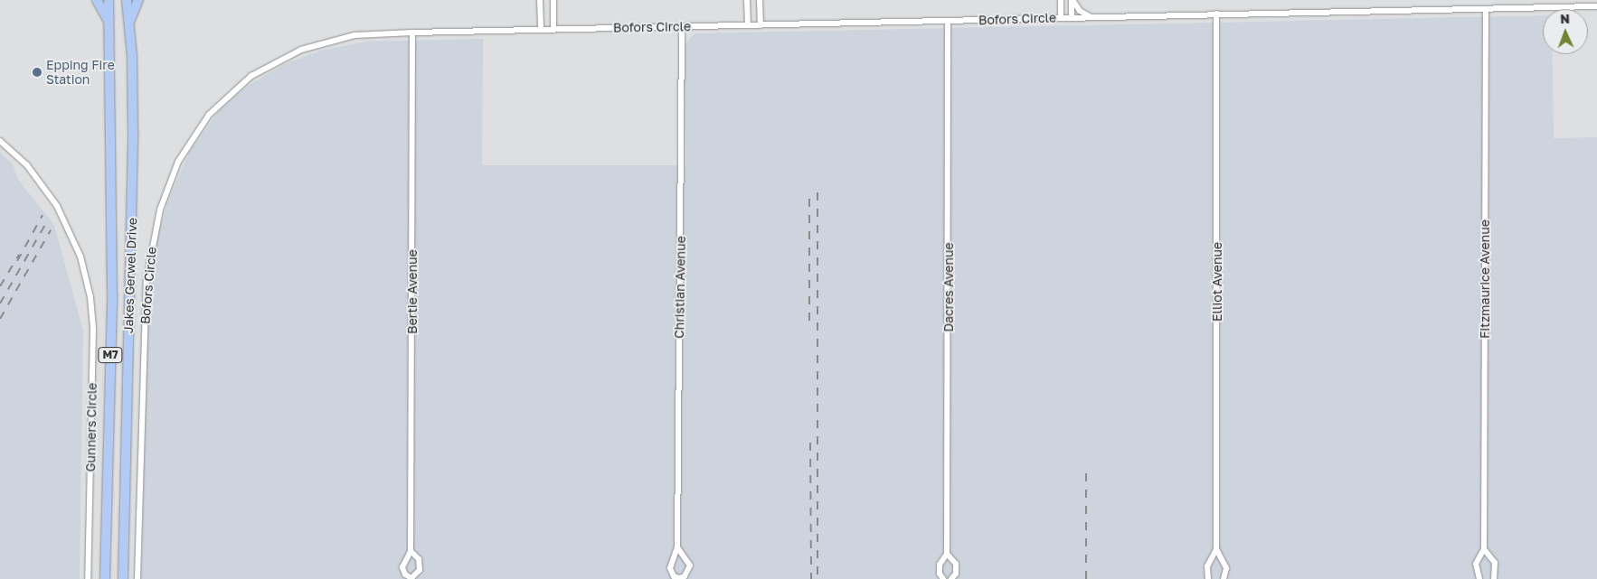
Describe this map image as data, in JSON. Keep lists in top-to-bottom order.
{
  "streets": {
    "highway": ["Jakes Gerwel Drive", "M7"],
    "street": [
      "Bofors Circle",
      "Fitzmaurice Avenue",
      "Elliot Avenue",
      "Christian Avenue",
      "Dacres Avenue",
      "Bertie Avenue",
      "Gunners Circle"
    ]
  },
  "crossings": [
    ["Bofors Circle", "Fitzmaurice Avenue"],
    ["Bofors Circle", "Elliot Avenue"],
    ["Bofors Circle", "Christian Avenue"],
    ["Bofors Circle", "Dacres Avenue"],
    ["Bofors Circle", "Bertie Avenue"]
  ],
  "places": ["Epping Fire Station"],
  "north": "top"
}
